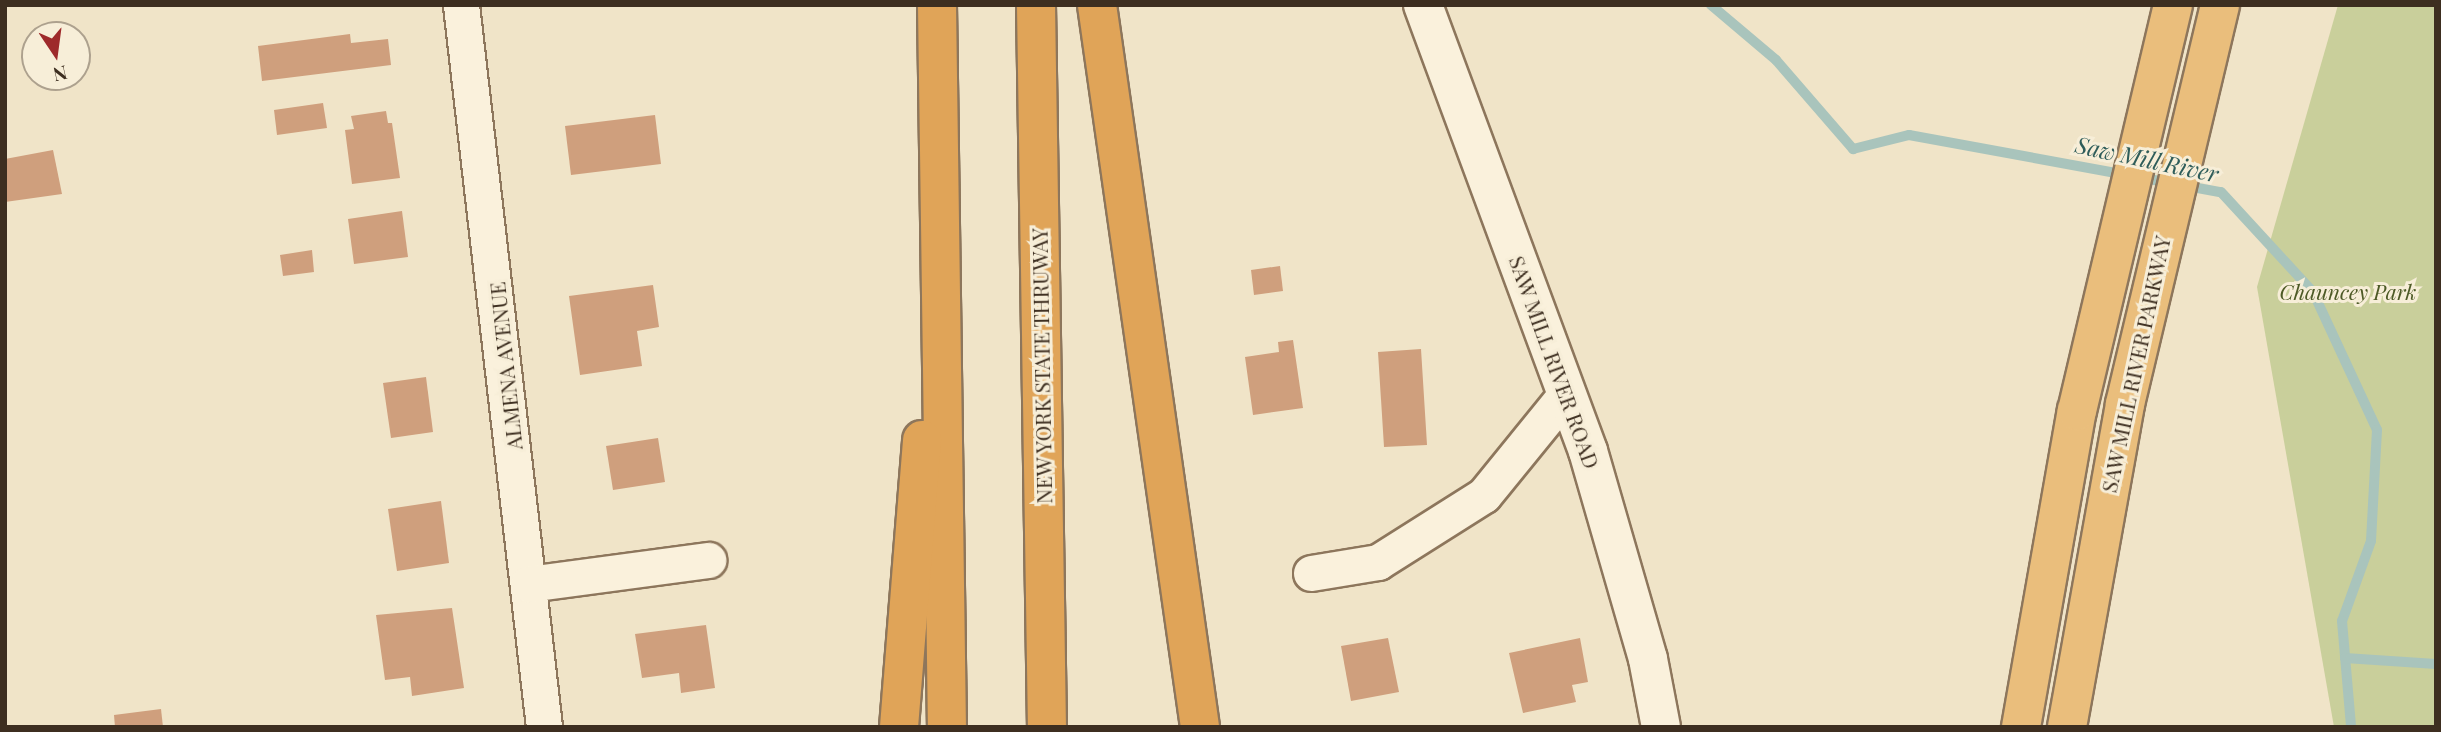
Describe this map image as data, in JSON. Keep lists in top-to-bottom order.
{
  "streets": {
    "highway": ["SAW MILL RIVER PARKWAY", "NEW YORK STATE THRUWAY"],
    "main road": ["SAW MILL RIVER ROAD"],
    "street": ["ALMENA AVENUE"]
  },
  "water": ["Saw Mill River"],
  "parks": ["Chauncey Park"],
  "north": "bottom"
}
